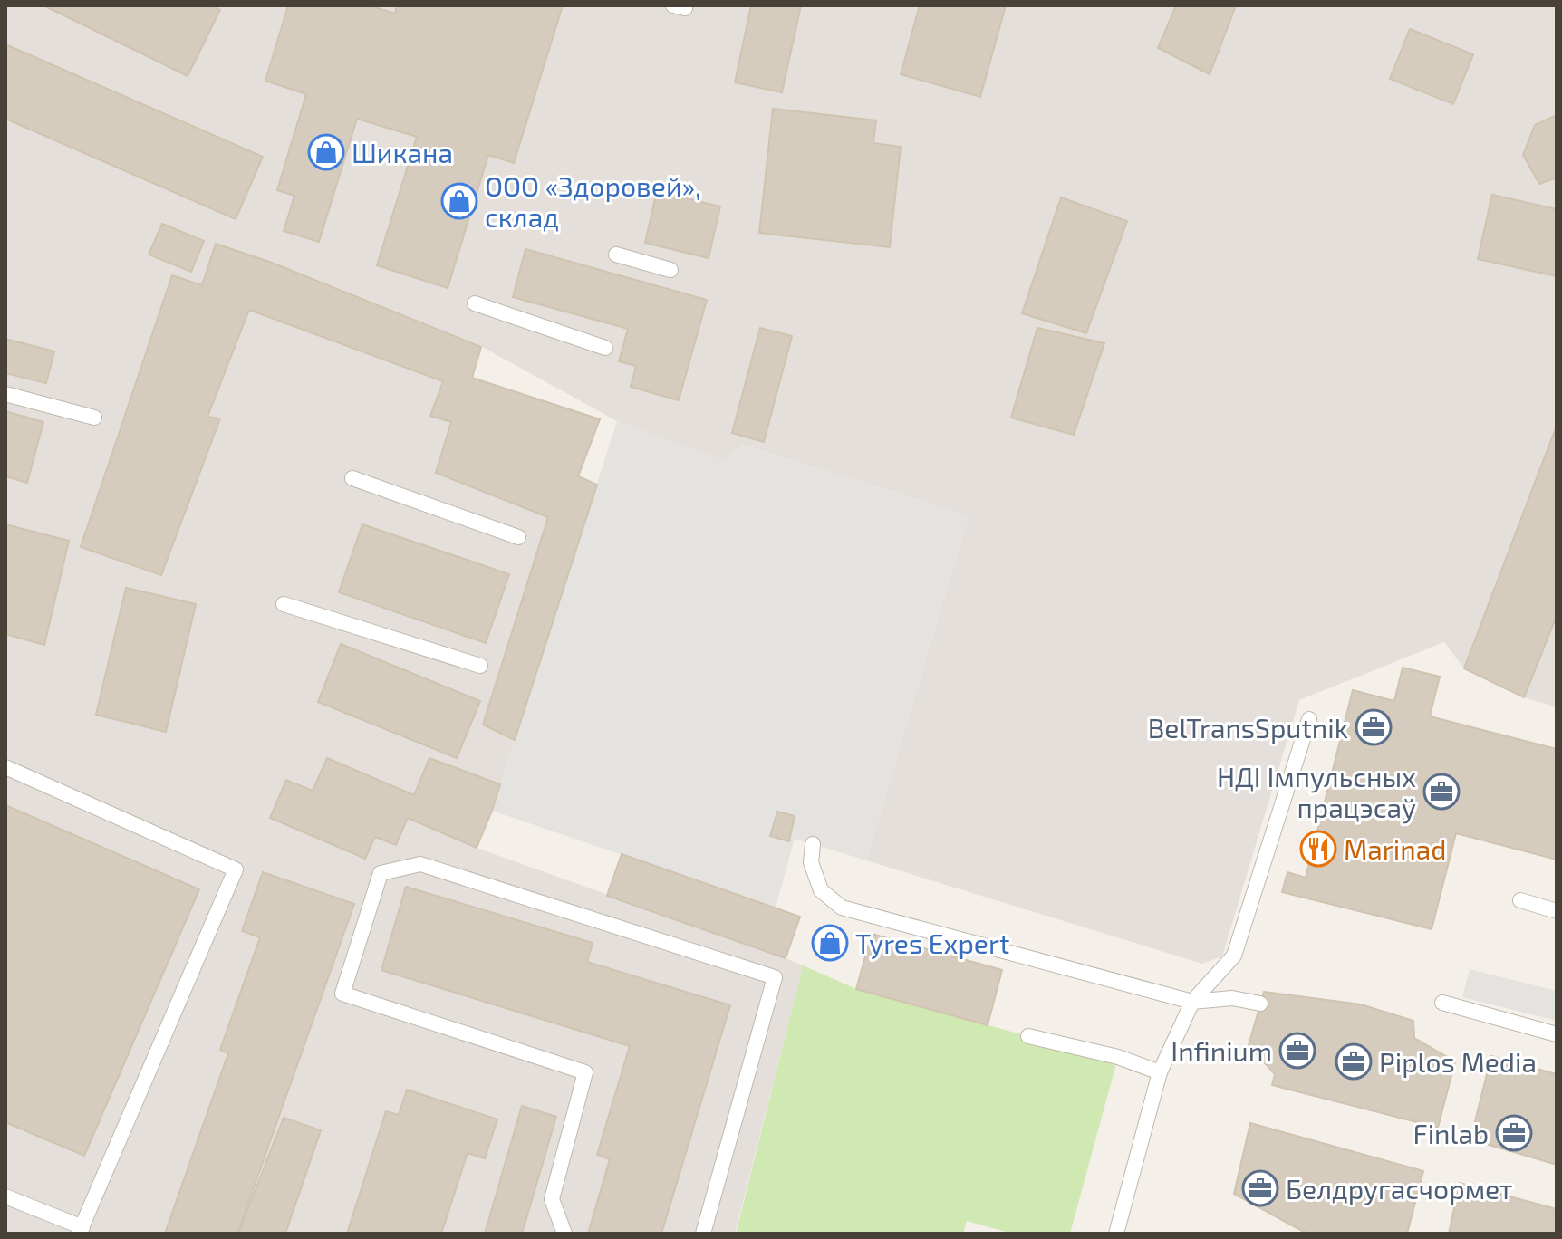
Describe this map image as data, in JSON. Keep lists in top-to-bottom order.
{
  "places": {
    "shop": ["Шикана", "ООО «Здоровей», склад", "Tyres Expert"],
    "office": [
      "BelTransSputnik",
      "НДІ Імпульсных працэсаў",
      "Infinium",
      "Piplos Media",
      "Finlab",
      "Белдругасчормет"
    ],
    "restaurant": ["Marinad"]
  }
}
